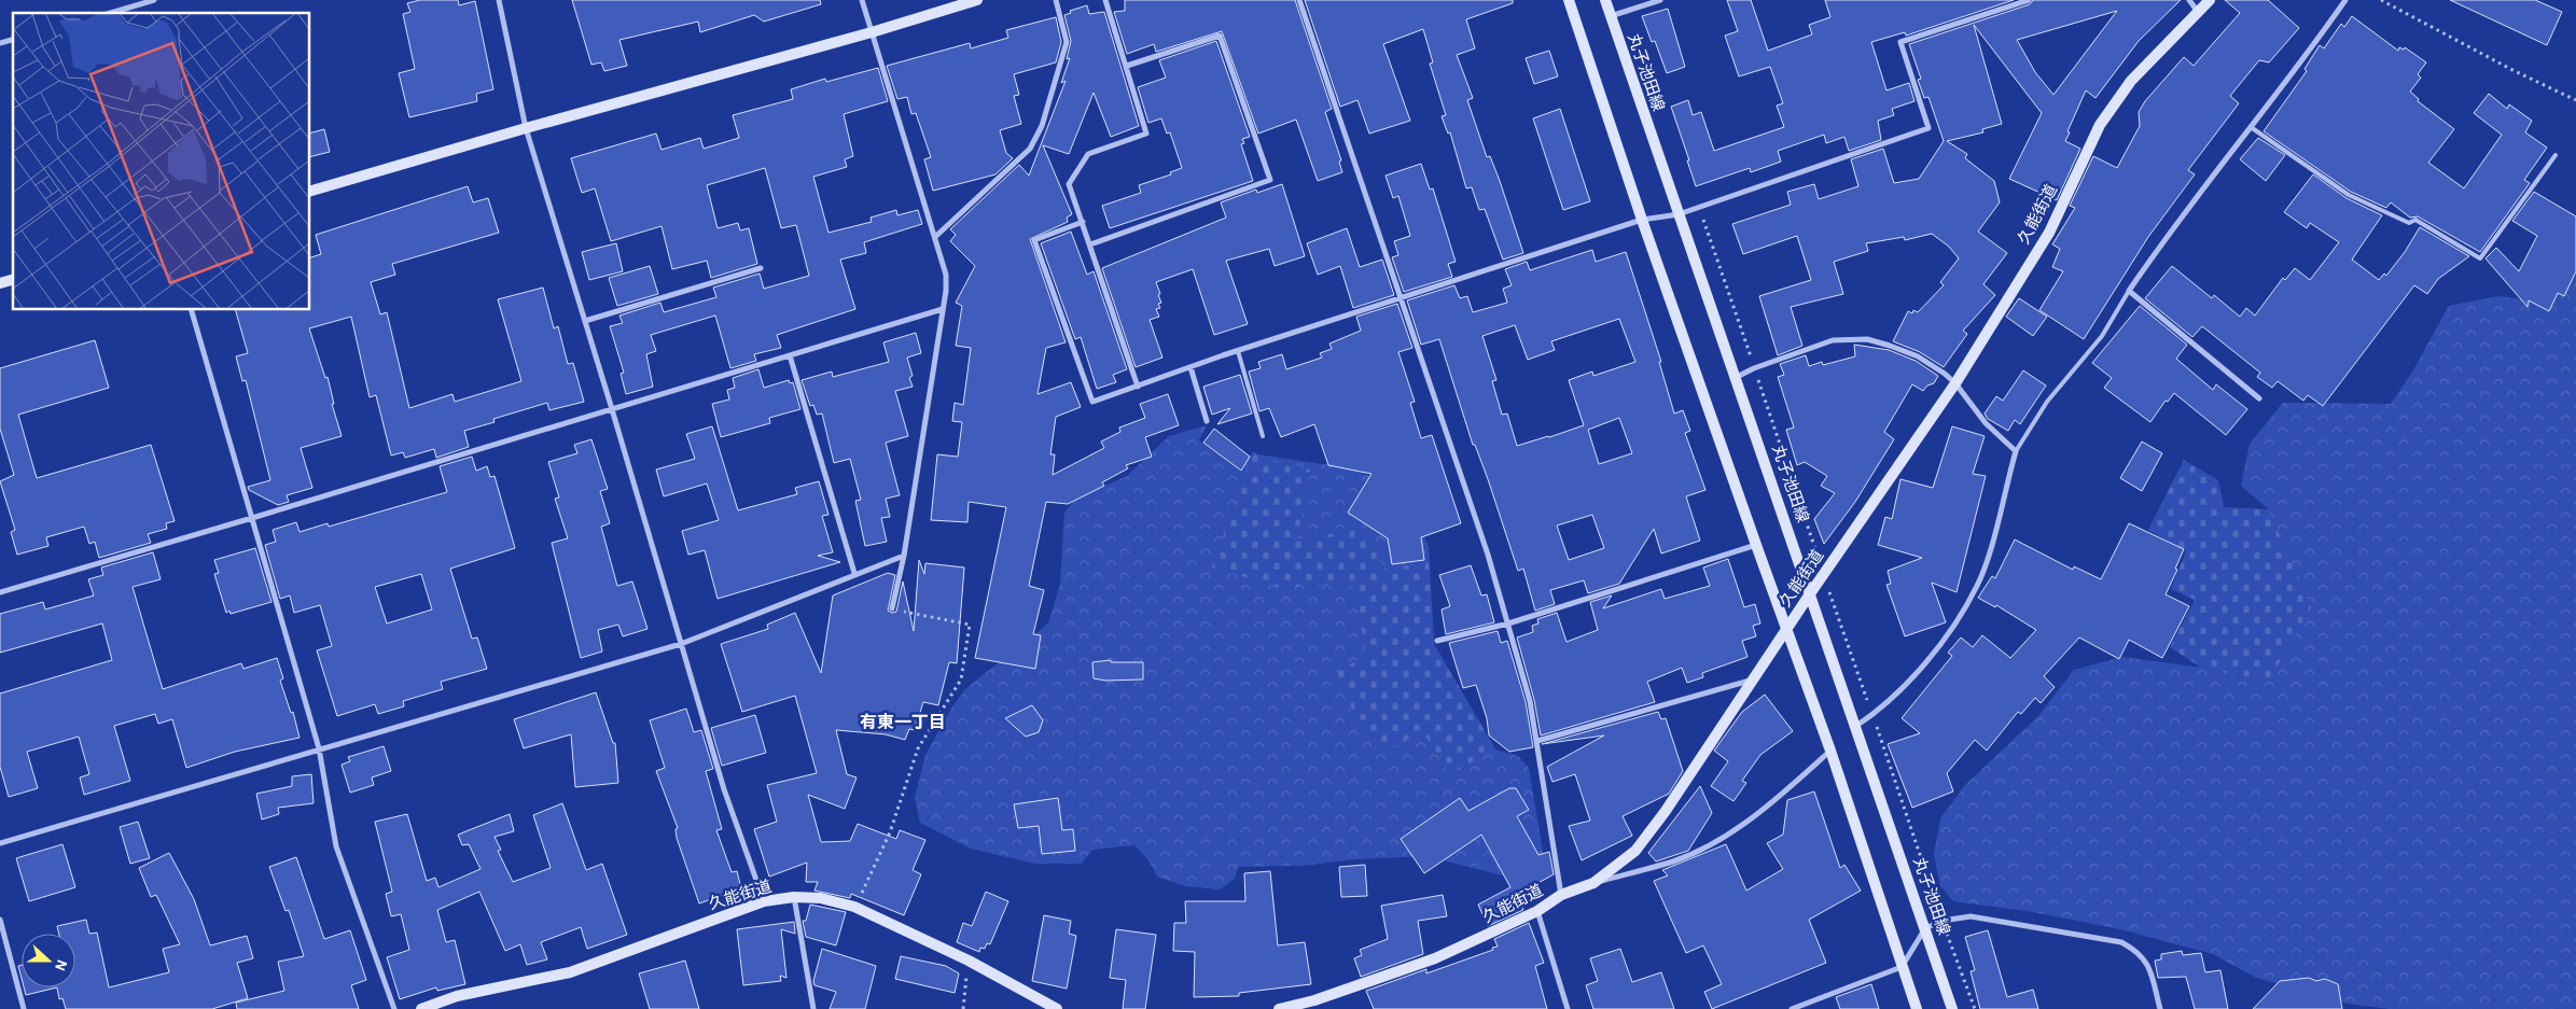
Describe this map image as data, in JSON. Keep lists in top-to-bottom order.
{
  "streets": {
    "street": ["丸子池田線", "久能街道"]
  },
  "crossings": [
    ["丸子池田線", "久能街道"]
  ],
  "districts": ["有東一丁目"],
  "north": "right"
}
